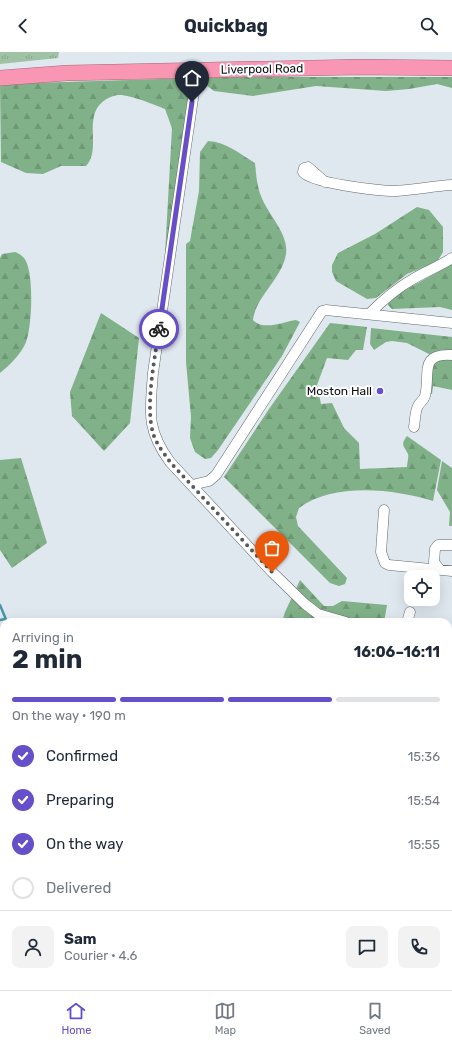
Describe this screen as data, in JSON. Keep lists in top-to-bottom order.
{
  "streets": {
    "highway": ["Liverpool Road"]
  },
  "places": ["Moston Hall"],
  "page": {
    "header": "Quickbag",
    "heading": ["2 min", "Arriving in", "16:06–16:11"],
    "panel": ["Sam", "Courier · 4.6"],
    "bar": "On the way · 190 m",
    "list": [
      ["Confirmed", "15:36"],
      ["Preparing", "15:54"],
      ["On the way", "15:55"],
      "Delivered"
    ],
    "tabs": ["Home", "Map", "Saved"]
  }
}
